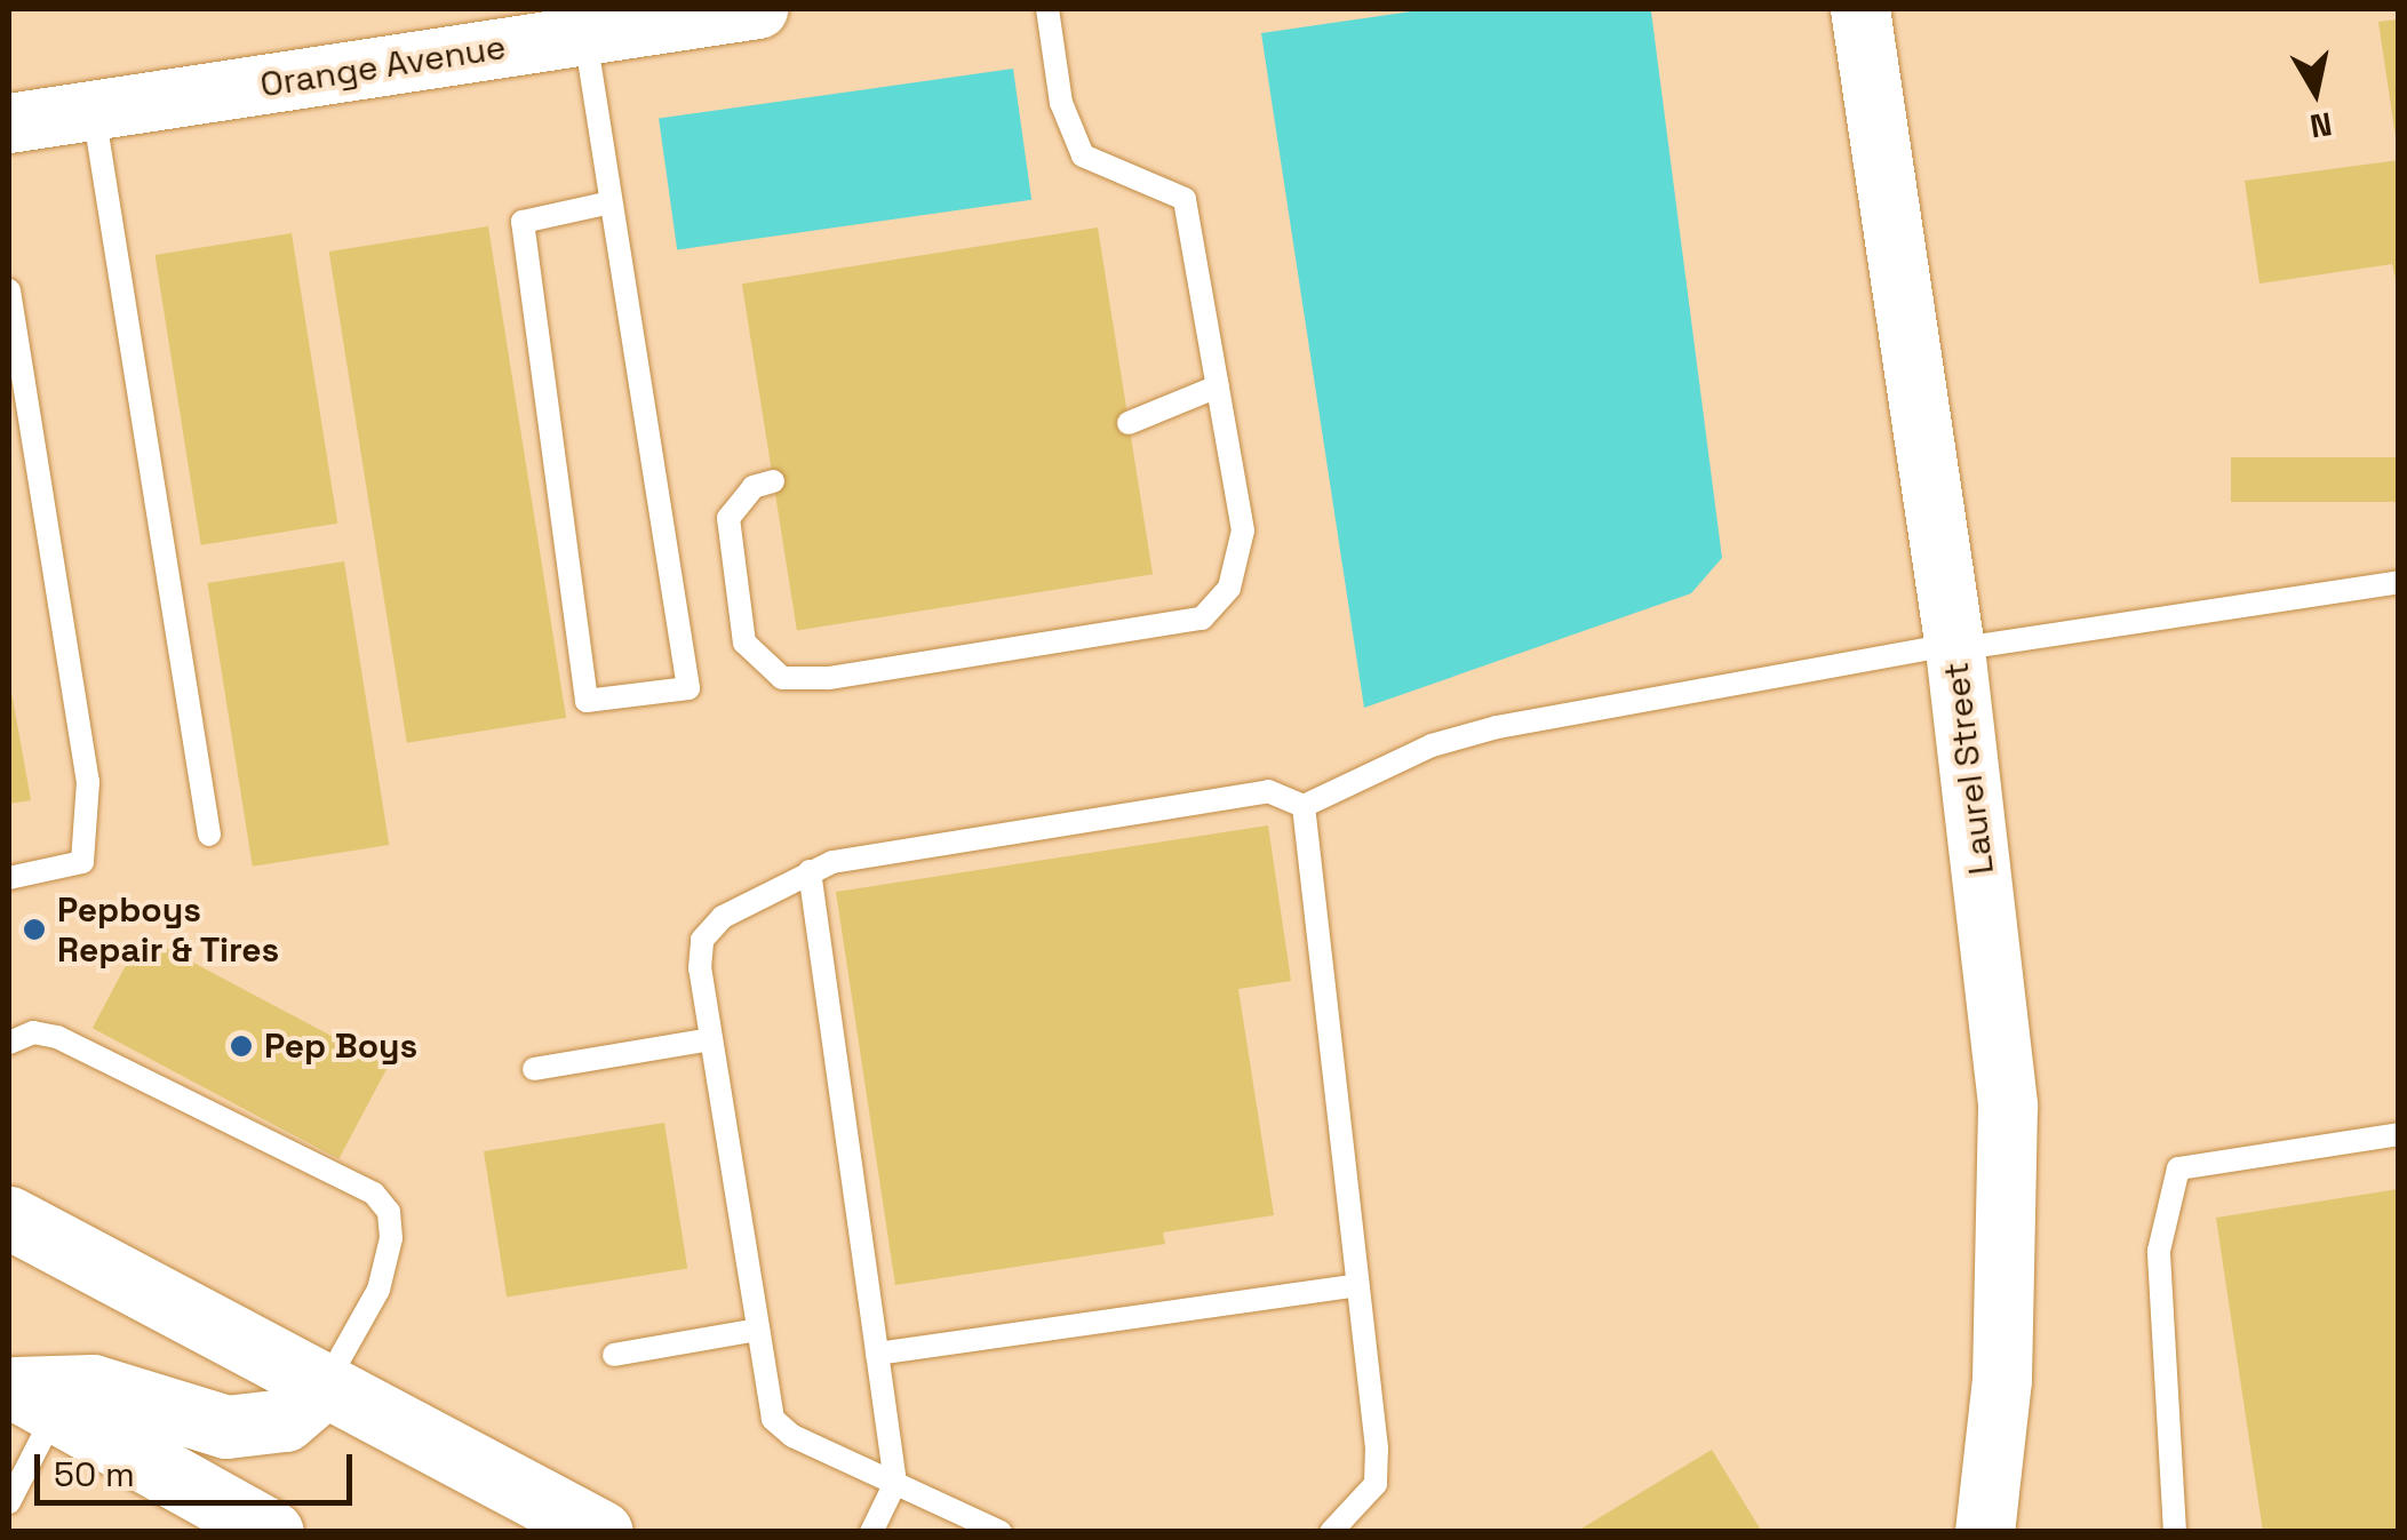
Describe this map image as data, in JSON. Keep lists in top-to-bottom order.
{
  "streets": {
    "street": ["Orange Avenue", "Laurel Street"]
  },
  "places": ["Pepboys Repair & Tires", "Pep Boys"],
  "scale_bar": "50 m",
  "north": "bottom"
}
